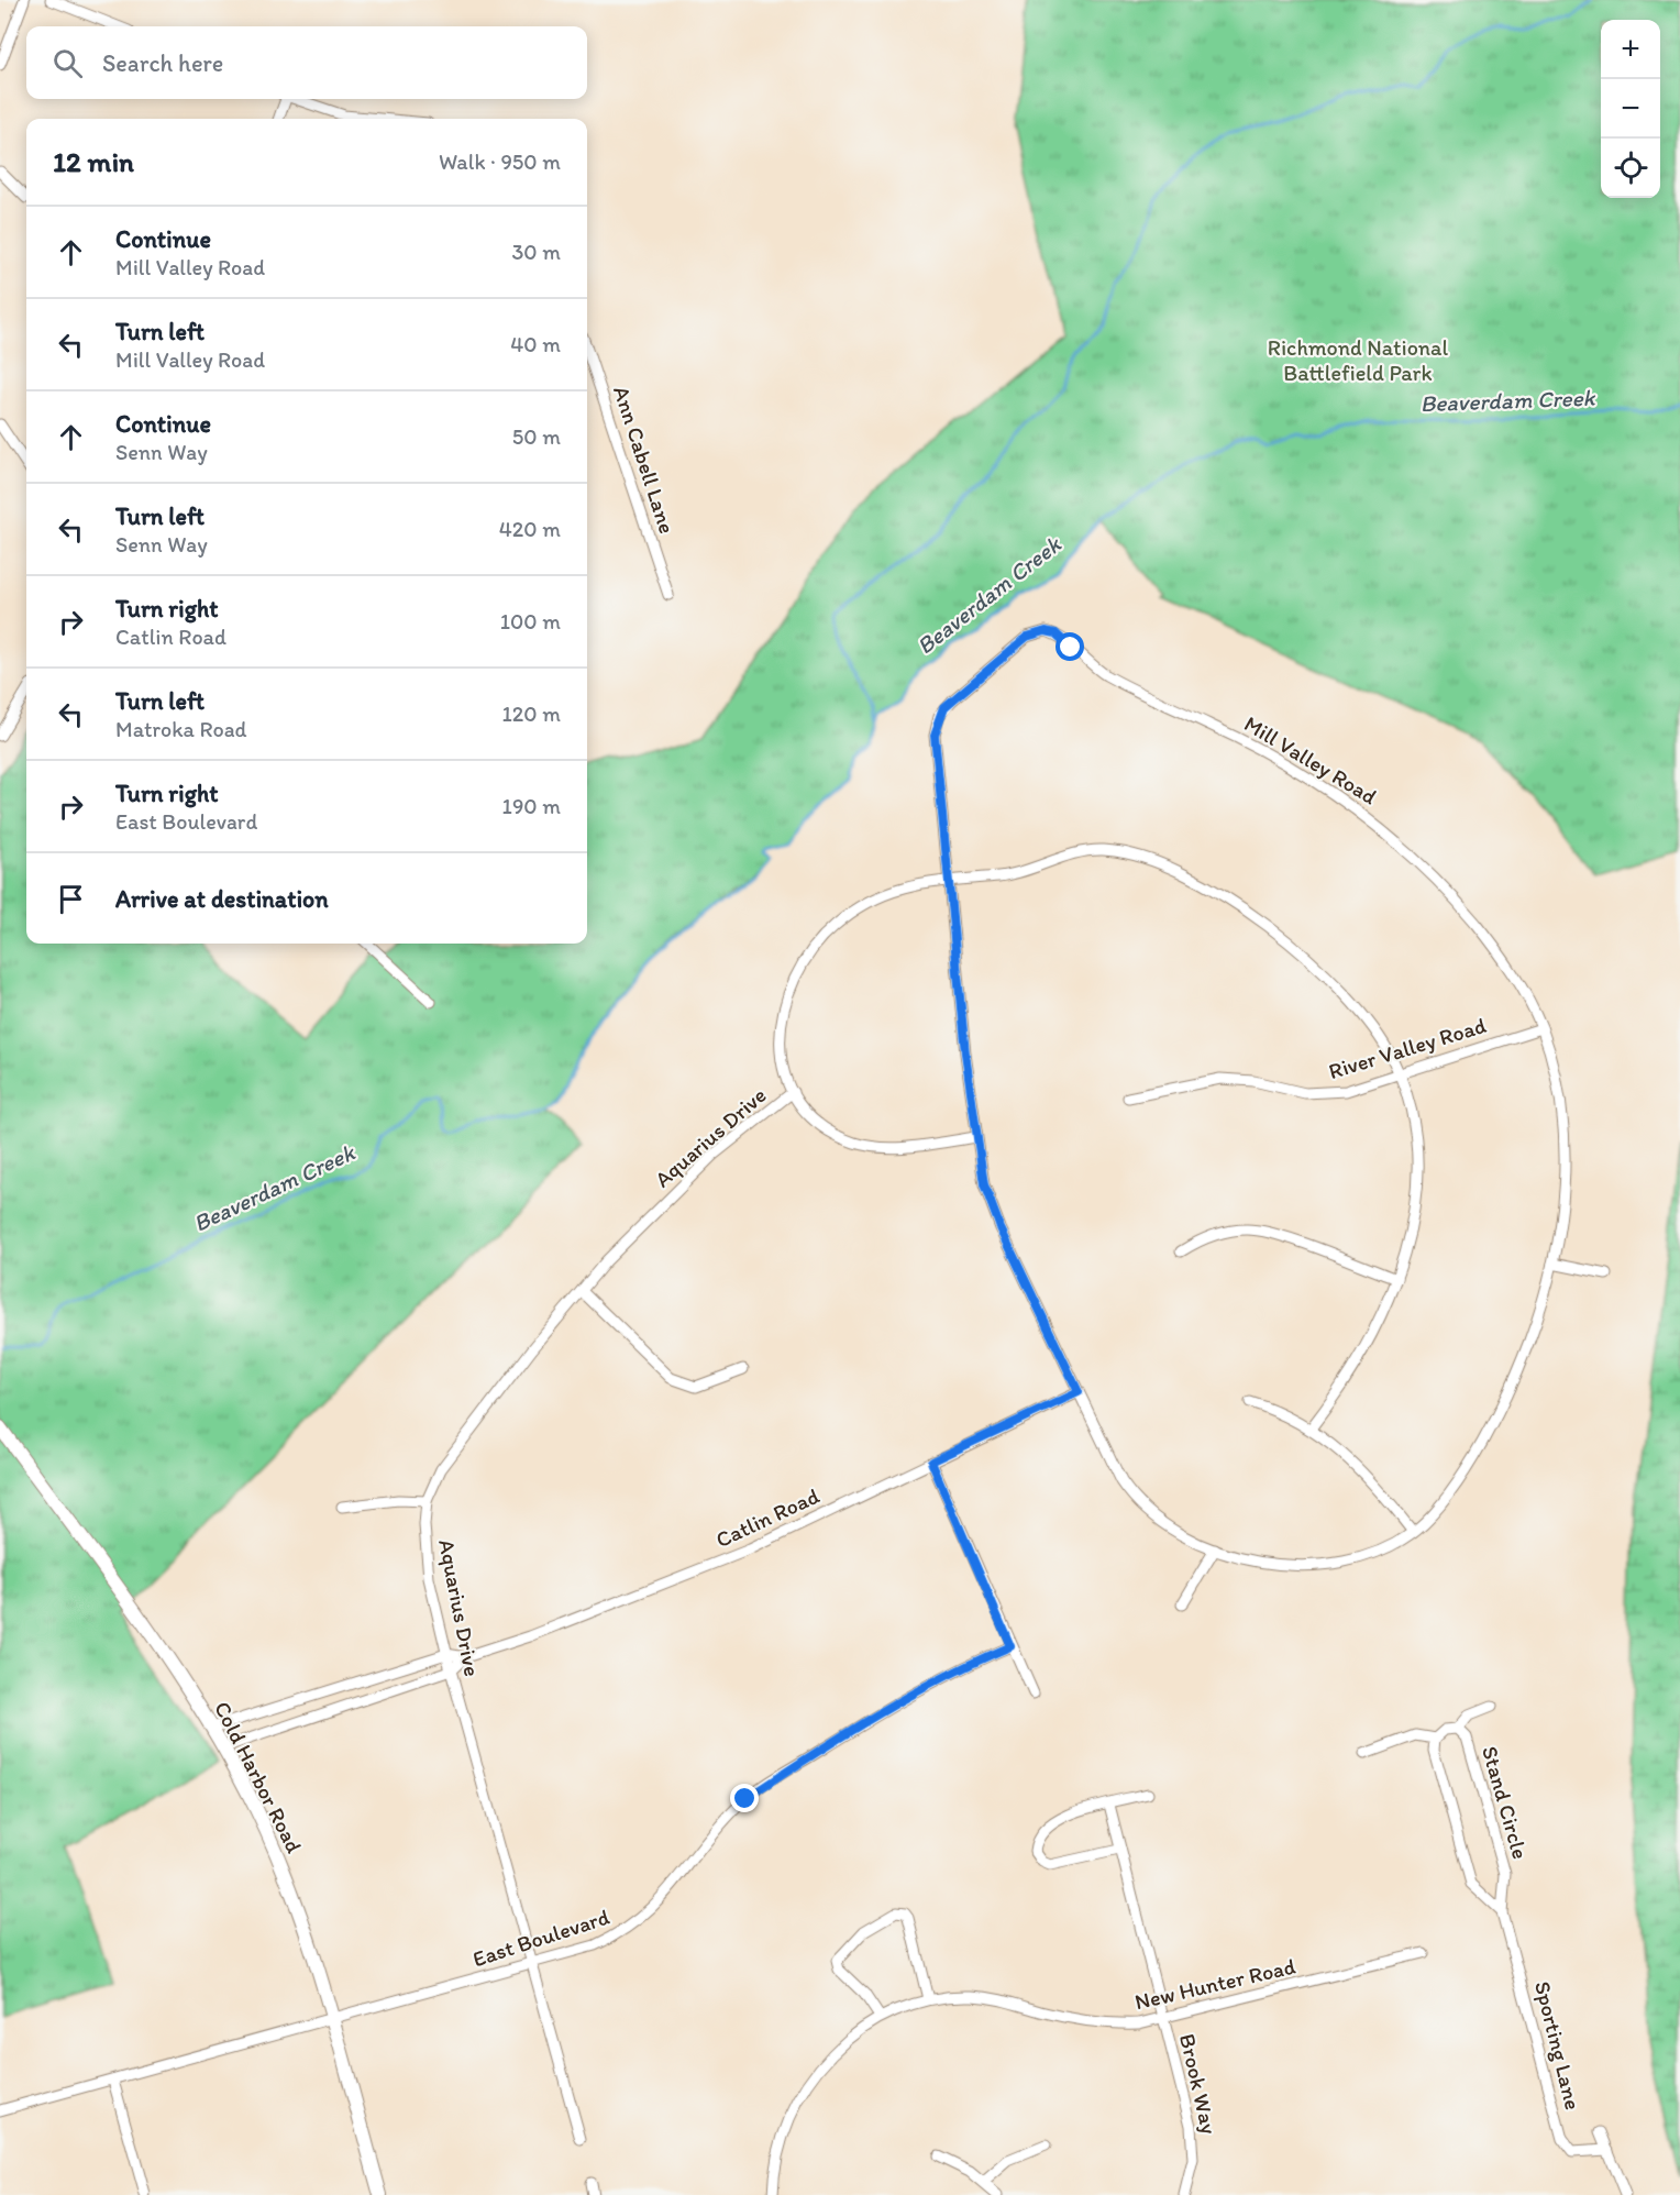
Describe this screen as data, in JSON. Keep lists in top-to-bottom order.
{
  "streets": {
    "main road": ["Cold Harbor Road"],
    "street": [
      "Ann Cabell Lane",
      "Mill Valley Road",
      "River Valley Road",
      "Aquarius Drive",
      "Catlin Road",
      "Stand Circle",
      "East Boulevard",
      "New Hunter Road",
      "Sporting Lane",
      "Brook Way"
    ]
  },
  "crossings": [
    ["Mill Valley Road", "River Valley Road"],
    ["Mill Valley Road", "Catlin Road"],
    ["Aquarius Drive", "Catlin Road"],
    ["Aquarius Drive", "East Boulevard"],
    ["Catlin Road", "Cold Harbor Road"],
    ["Cold Harbor Road", "East Boulevard"],
    ["Stand Circle", "Sporting Lane"],
    ["New Hunter Road", "Brook Way"]
  ],
  "water": ["Beaverdam Creek"],
  "parks": ["Richmond National Battlefield Park"],
  "page": {
    "map_buttons": ["+", "−"],
    "search": "Search here",
    "heading": ["12 min", "Walk · 950 m"],
    "list": [
      ["Continue", "Mill Valley Road", "30 m"],
      ["Turn left", "Mill Valley Road", "40 m"],
      ["Continue", "Senn Way", "50 m"],
      ["Turn left", "Senn Way", "420 m"],
      ["Turn right", "Catlin Road", "100 m"],
      ["Turn left", "Matroka Road", "120 m"],
      ["Turn right", "East Boulevard", "190 m"],
      "Arrive at destination"
    ]
  }
}
